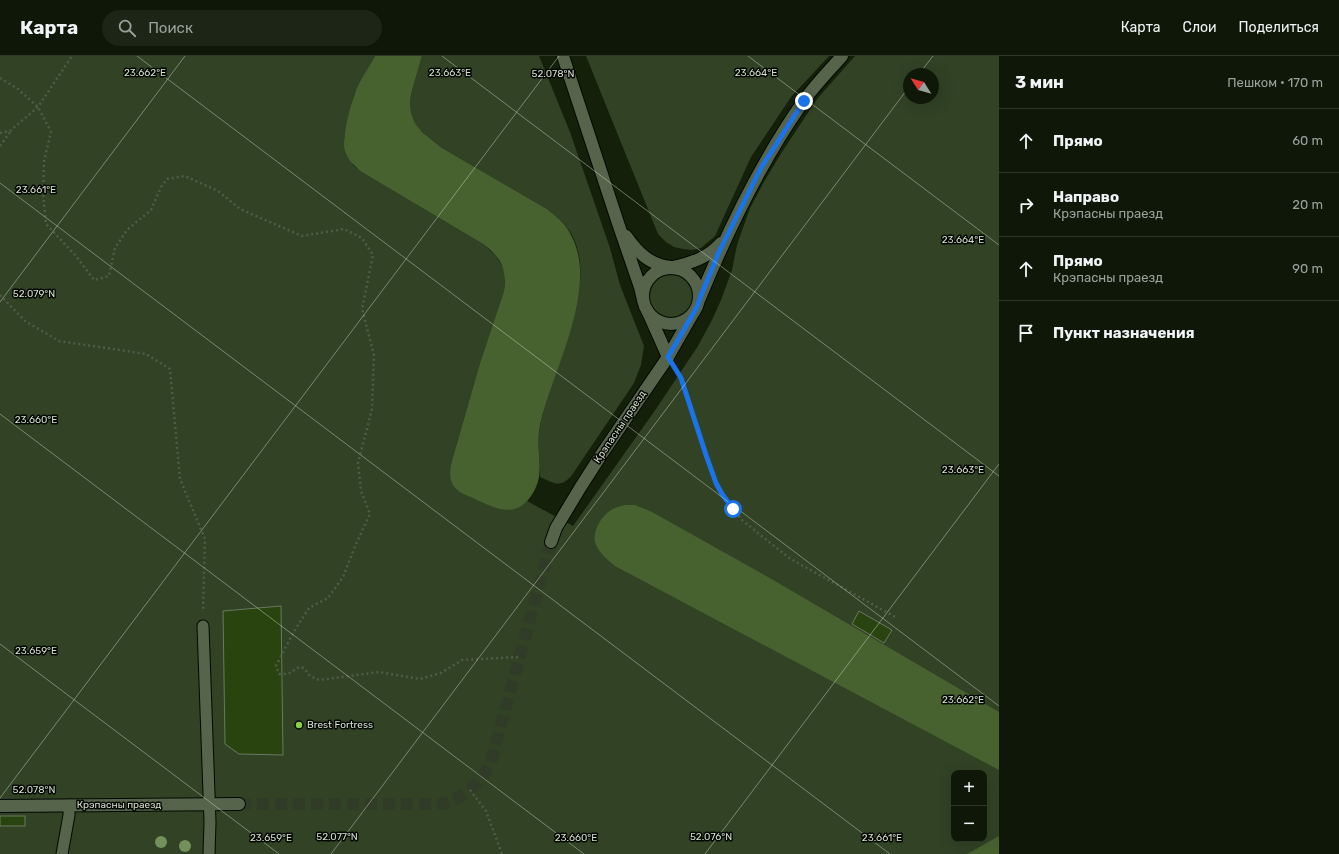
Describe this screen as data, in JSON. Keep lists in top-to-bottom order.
{
  "streets": {
    "street": ["Крэпасны праезд"]
  },
  "places": ["Brest Fortress"],
  "north": "top left",
  "page": {
    "header": "Карта",
    "search": "Поиск",
    "nav": ["Карта", "Слои", "Поделиться"],
    "heading": ["3 мин", "Пешком · 170 m"],
    "list": [
      ["Прямо", "60 m"],
      ["Направо", "Крэпасны праезд", "20 m"],
      ["Прямо", "Крэпасны праезд", "90 m"],
      "Пункт назначения"
    ],
    "map_buttons": ["+", "−"]
  },
  "coordinates": [
    "23.662°E",
    "23.663°E",
    "23.664°E",
    "52.078°N",
    "23.661°E",
    "52.079°N",
    "23.660°E",
    "23.659°E",
    "52.077°N",
    "52.076°N"
  ]
}
